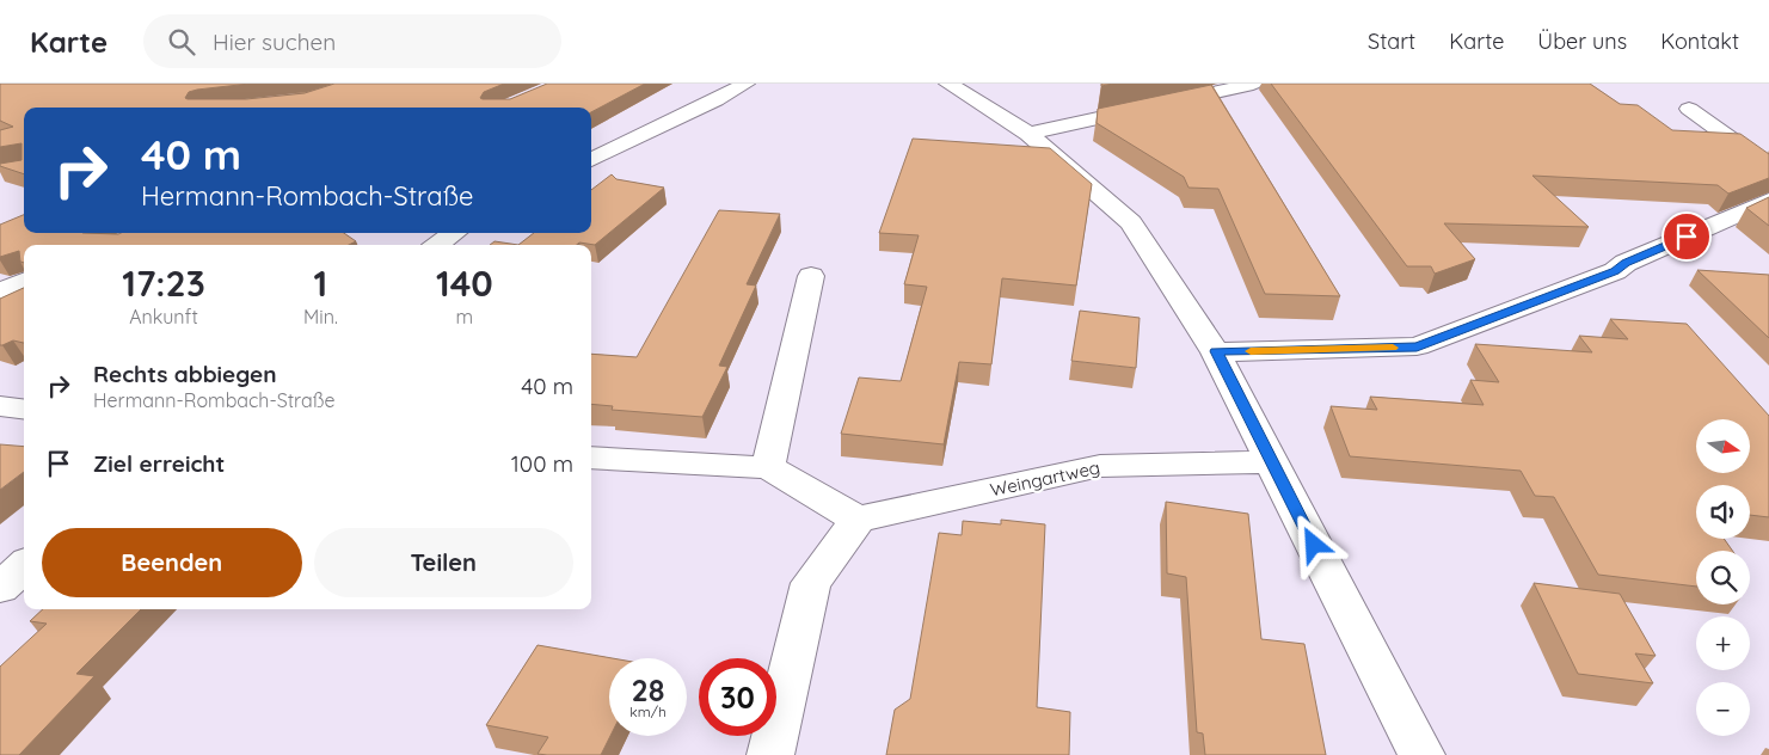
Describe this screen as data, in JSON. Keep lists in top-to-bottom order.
{
  "streets": {
    "street": ["Weingartweg"]
  },
  "north": "right",
  "page": {
    "header": "Karte",
    "search": "Hier suchen",
    "nav": [
      "Start",
      "Karte",
      "Über uns",
      "Kontakt"
    ],
    "turn": ["40 m", "Hermann-Rombach-Straße"],
    "eta": [
      "17:23",
      "Ankunft",
      "1",
      "Min.",
      "140",
      "m"
    ],
    "list": [
      {
        "name": "Rechts abbiegen",
        "note": "Hermann-Rombach-Straße",
        "value": "40 m"
      },
      {
        "name": "Ziel erreicht",
        "value": "100 m"
      }
    ],
    "map_buttons": ["+", "−"],
    "buttons": ["Beenden", "Teilen"],
    "speed": "28 km/h",
    "limit": "30"
  }
}
